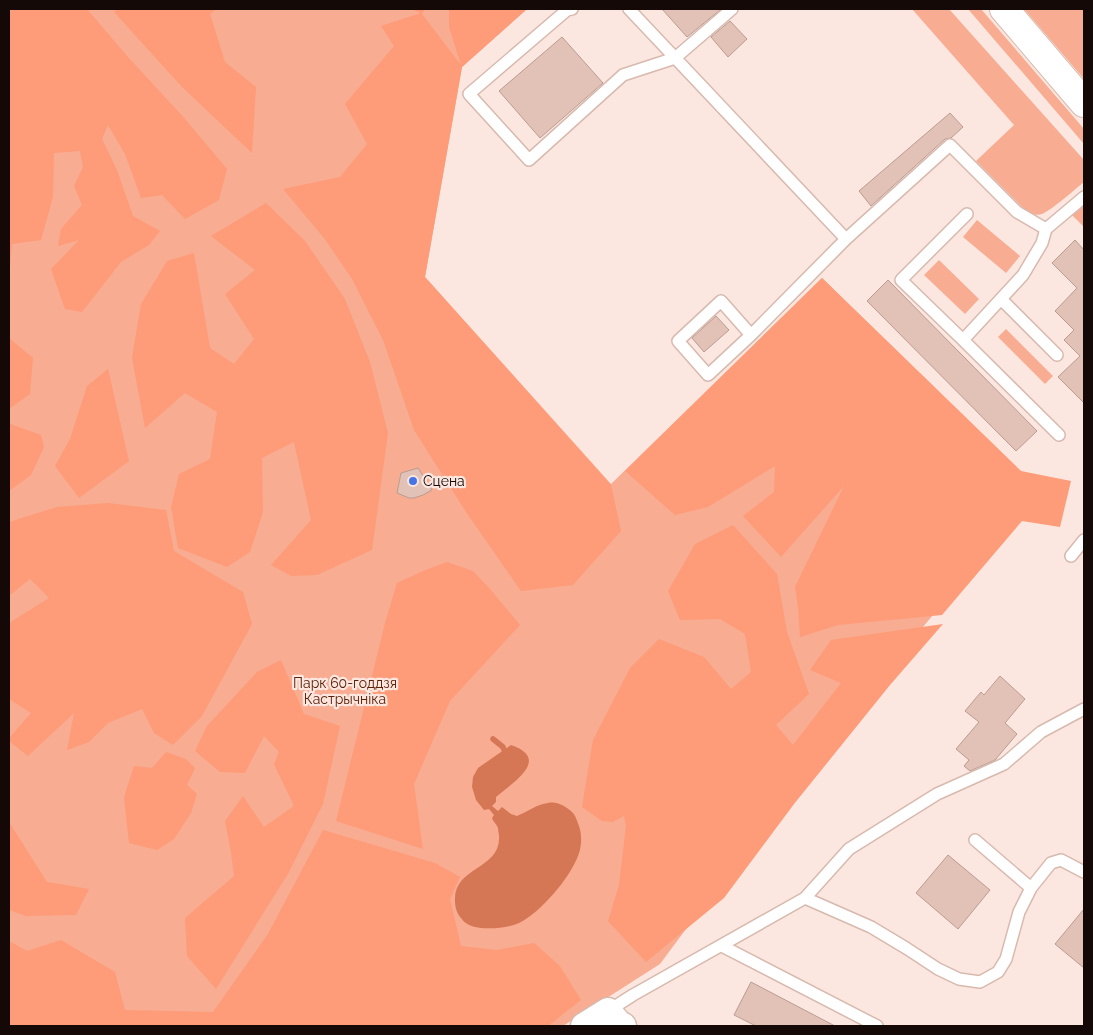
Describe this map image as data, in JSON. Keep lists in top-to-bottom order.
{
  "parks": ["Парк 60-годдзя Кастрычніка"],
  "places": ["Сцена"]
}
